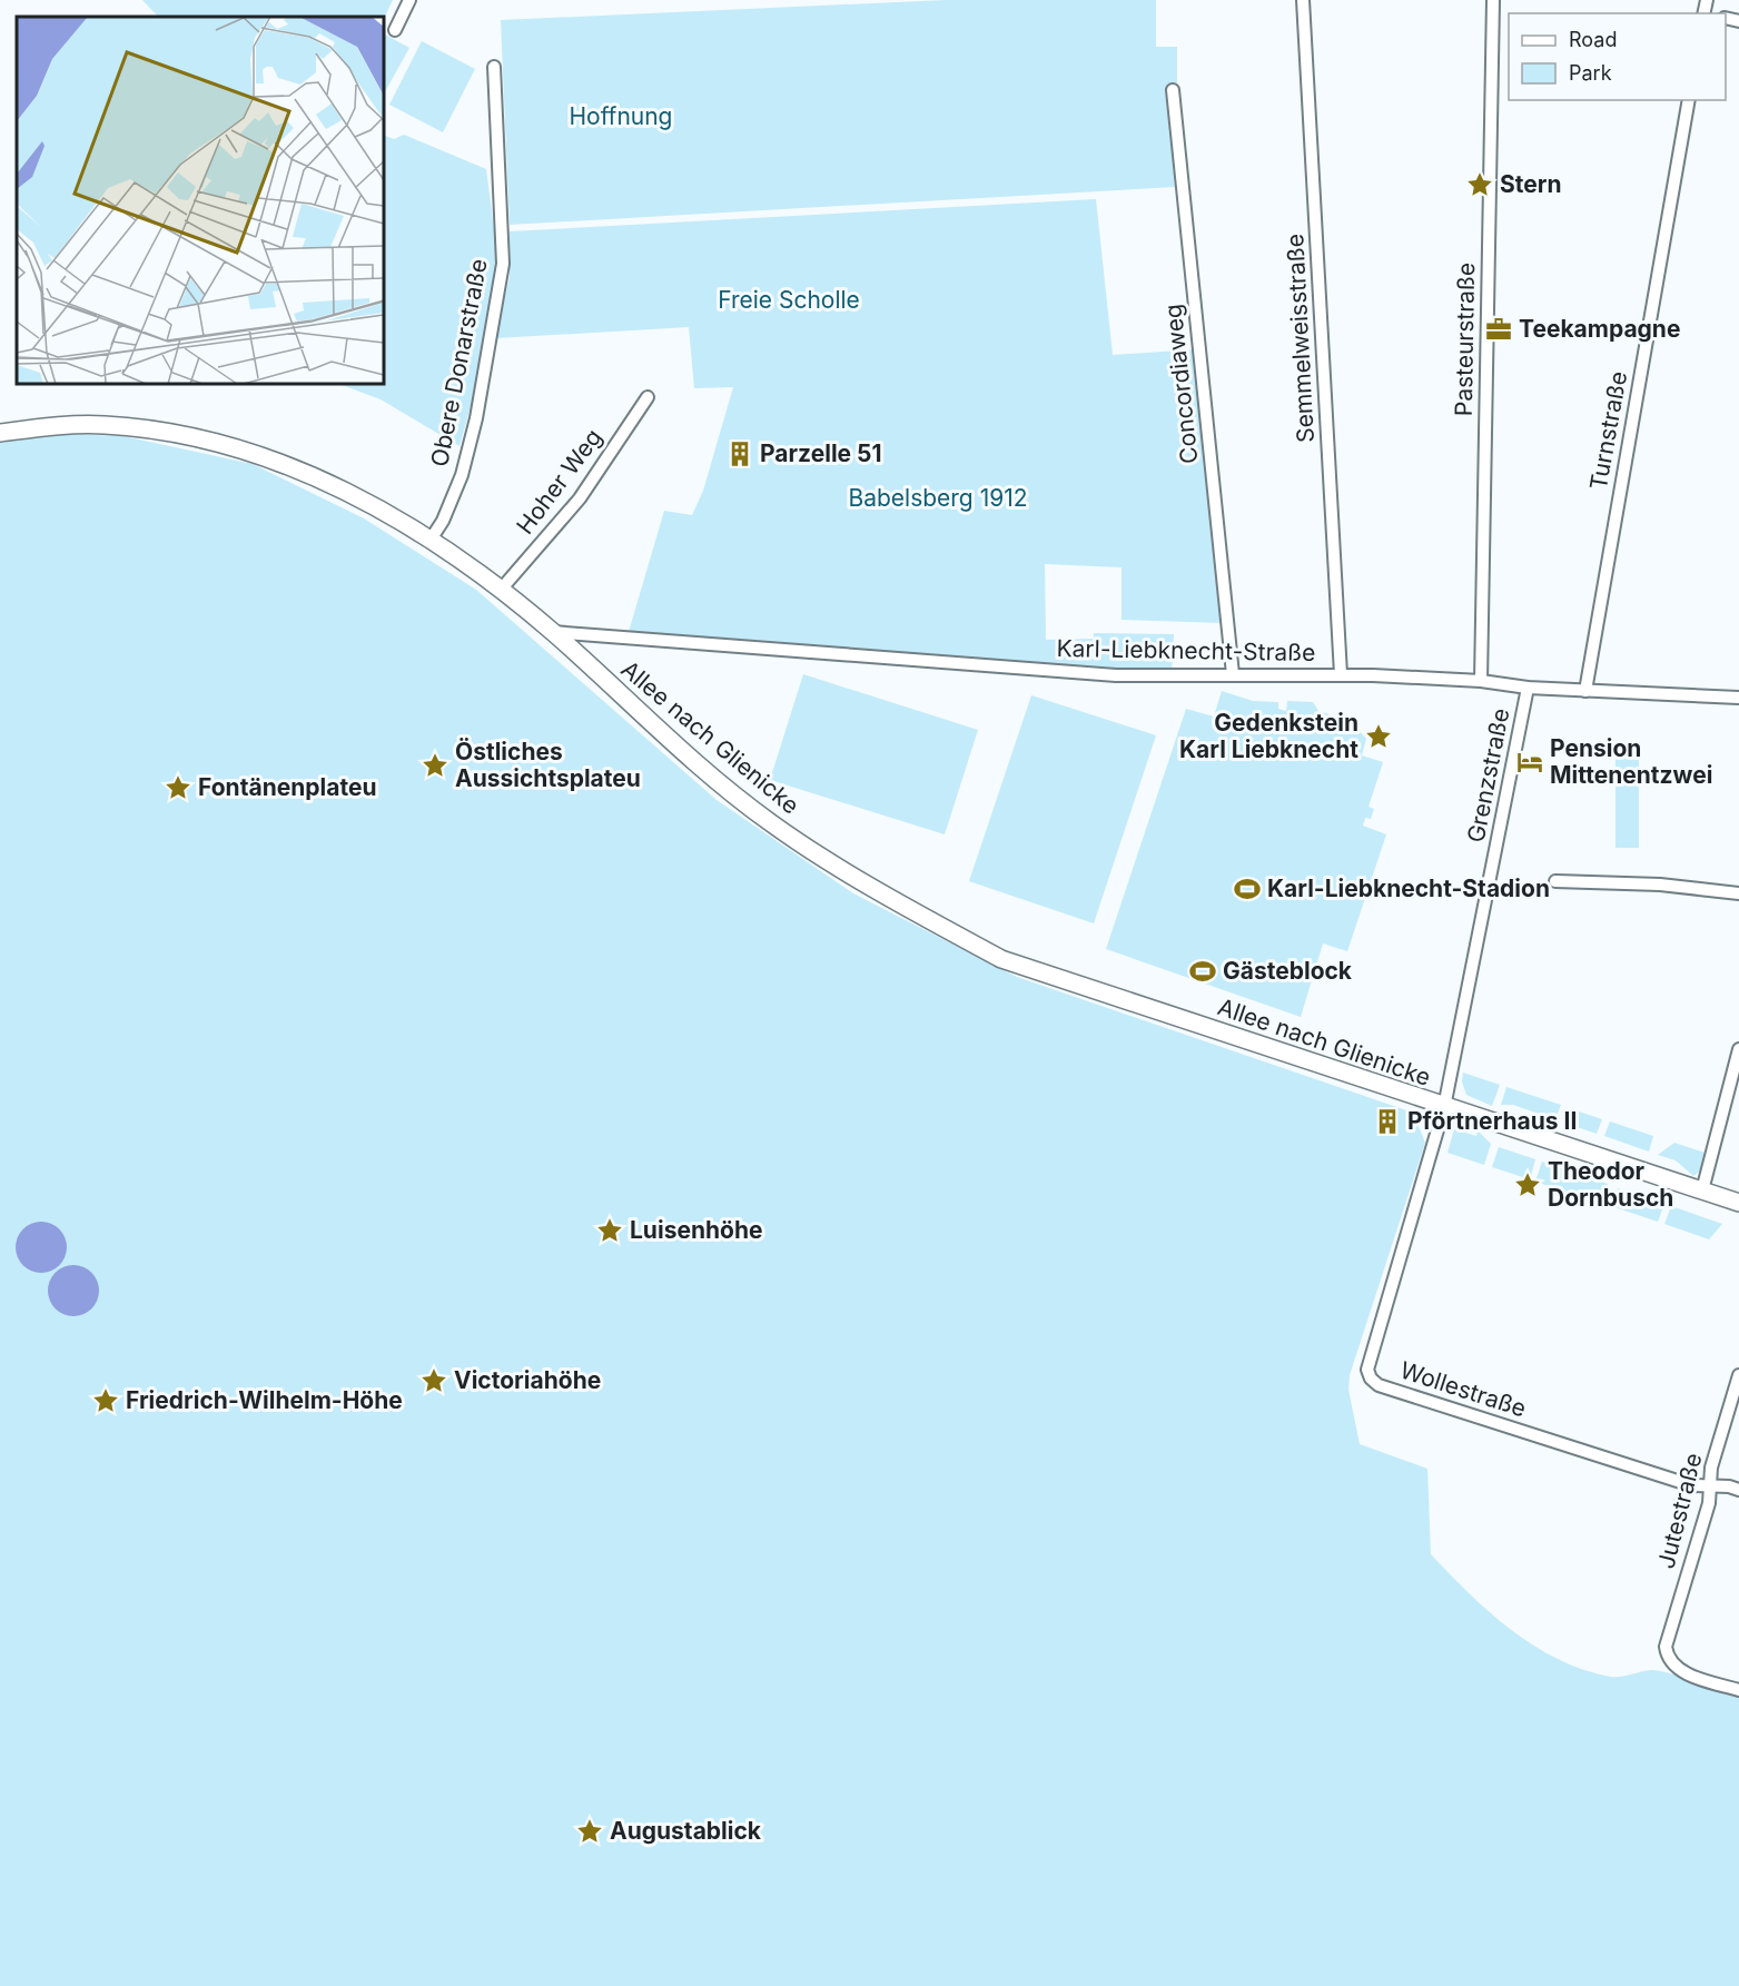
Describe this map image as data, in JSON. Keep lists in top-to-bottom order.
{
  "streets": {
    "street": [
      "Semmelweisstraße",
      "Pasteurstraße",
      "Obere Donarstraße",
      "Concordiaweg",
      "Turnstraße",
      "Hoher Weg",
      "Karl-Liebknecht-Straße",
      "Allee nach Glienicke",
      "Grenzstraße",
      "Wollestraße",
      "Jutestraße"
    ]
  },
  "crossings": [
    ["Semmelweisstraße", "Karl-Liebknecht-Straße"],
    ["Pasteurstraße", "Karl-Liebknecht-Straße"],
    ["Obere Donarstraße", "Allee nach Glienicke"],
    ["Concordiaweg", "Karl-Liebknecht-Straße"],
    ["Turnstraße", "Karl-Liebknecht-Straße"],
    ["Hoher Weg", "Allee nach Glienicke"],
    ["Karl-Liebknecht-Straße", "Allee nach Glienicke"],
    ["Karl-Liebknecht-Straße", "Grenzstraße"],
    ["Allee nach Glienicke", "Grenzstraße"],
    ["Allee nach Glienicke", "Wollestraße"],
    ["Grenzstraße", "Wollestraße"],
    ["Wollestraße", "Jutestraße"]
  ],
  "parks": ["Hoffnung", "Freie Scholle", "Babelsberg 1912"],
  "places": {
    "place": [
      "Stern",
      "Gedenkstein Karl Liebknecht",
      "Östliches Aussichtsplateu",
      "Fontänenplateu",
      "Theodor Dornbusch",
      "Luisenhöhe",
      "Victoriahöhe",
      "Friedrich-Wilhelm-Höhe",
      "Augustablick"
    ],
    "office": ["Teekampagne"],
    "building": ["Parzelle 51", "Pförtnerhaus II"],
    "hotel": ["Pension Mittenentzwei"],
    "sports": ["Karl-Liebknecht-Stadion", "Gästeblock"]
  },
  "legend": ["Road", "Park"]
}
